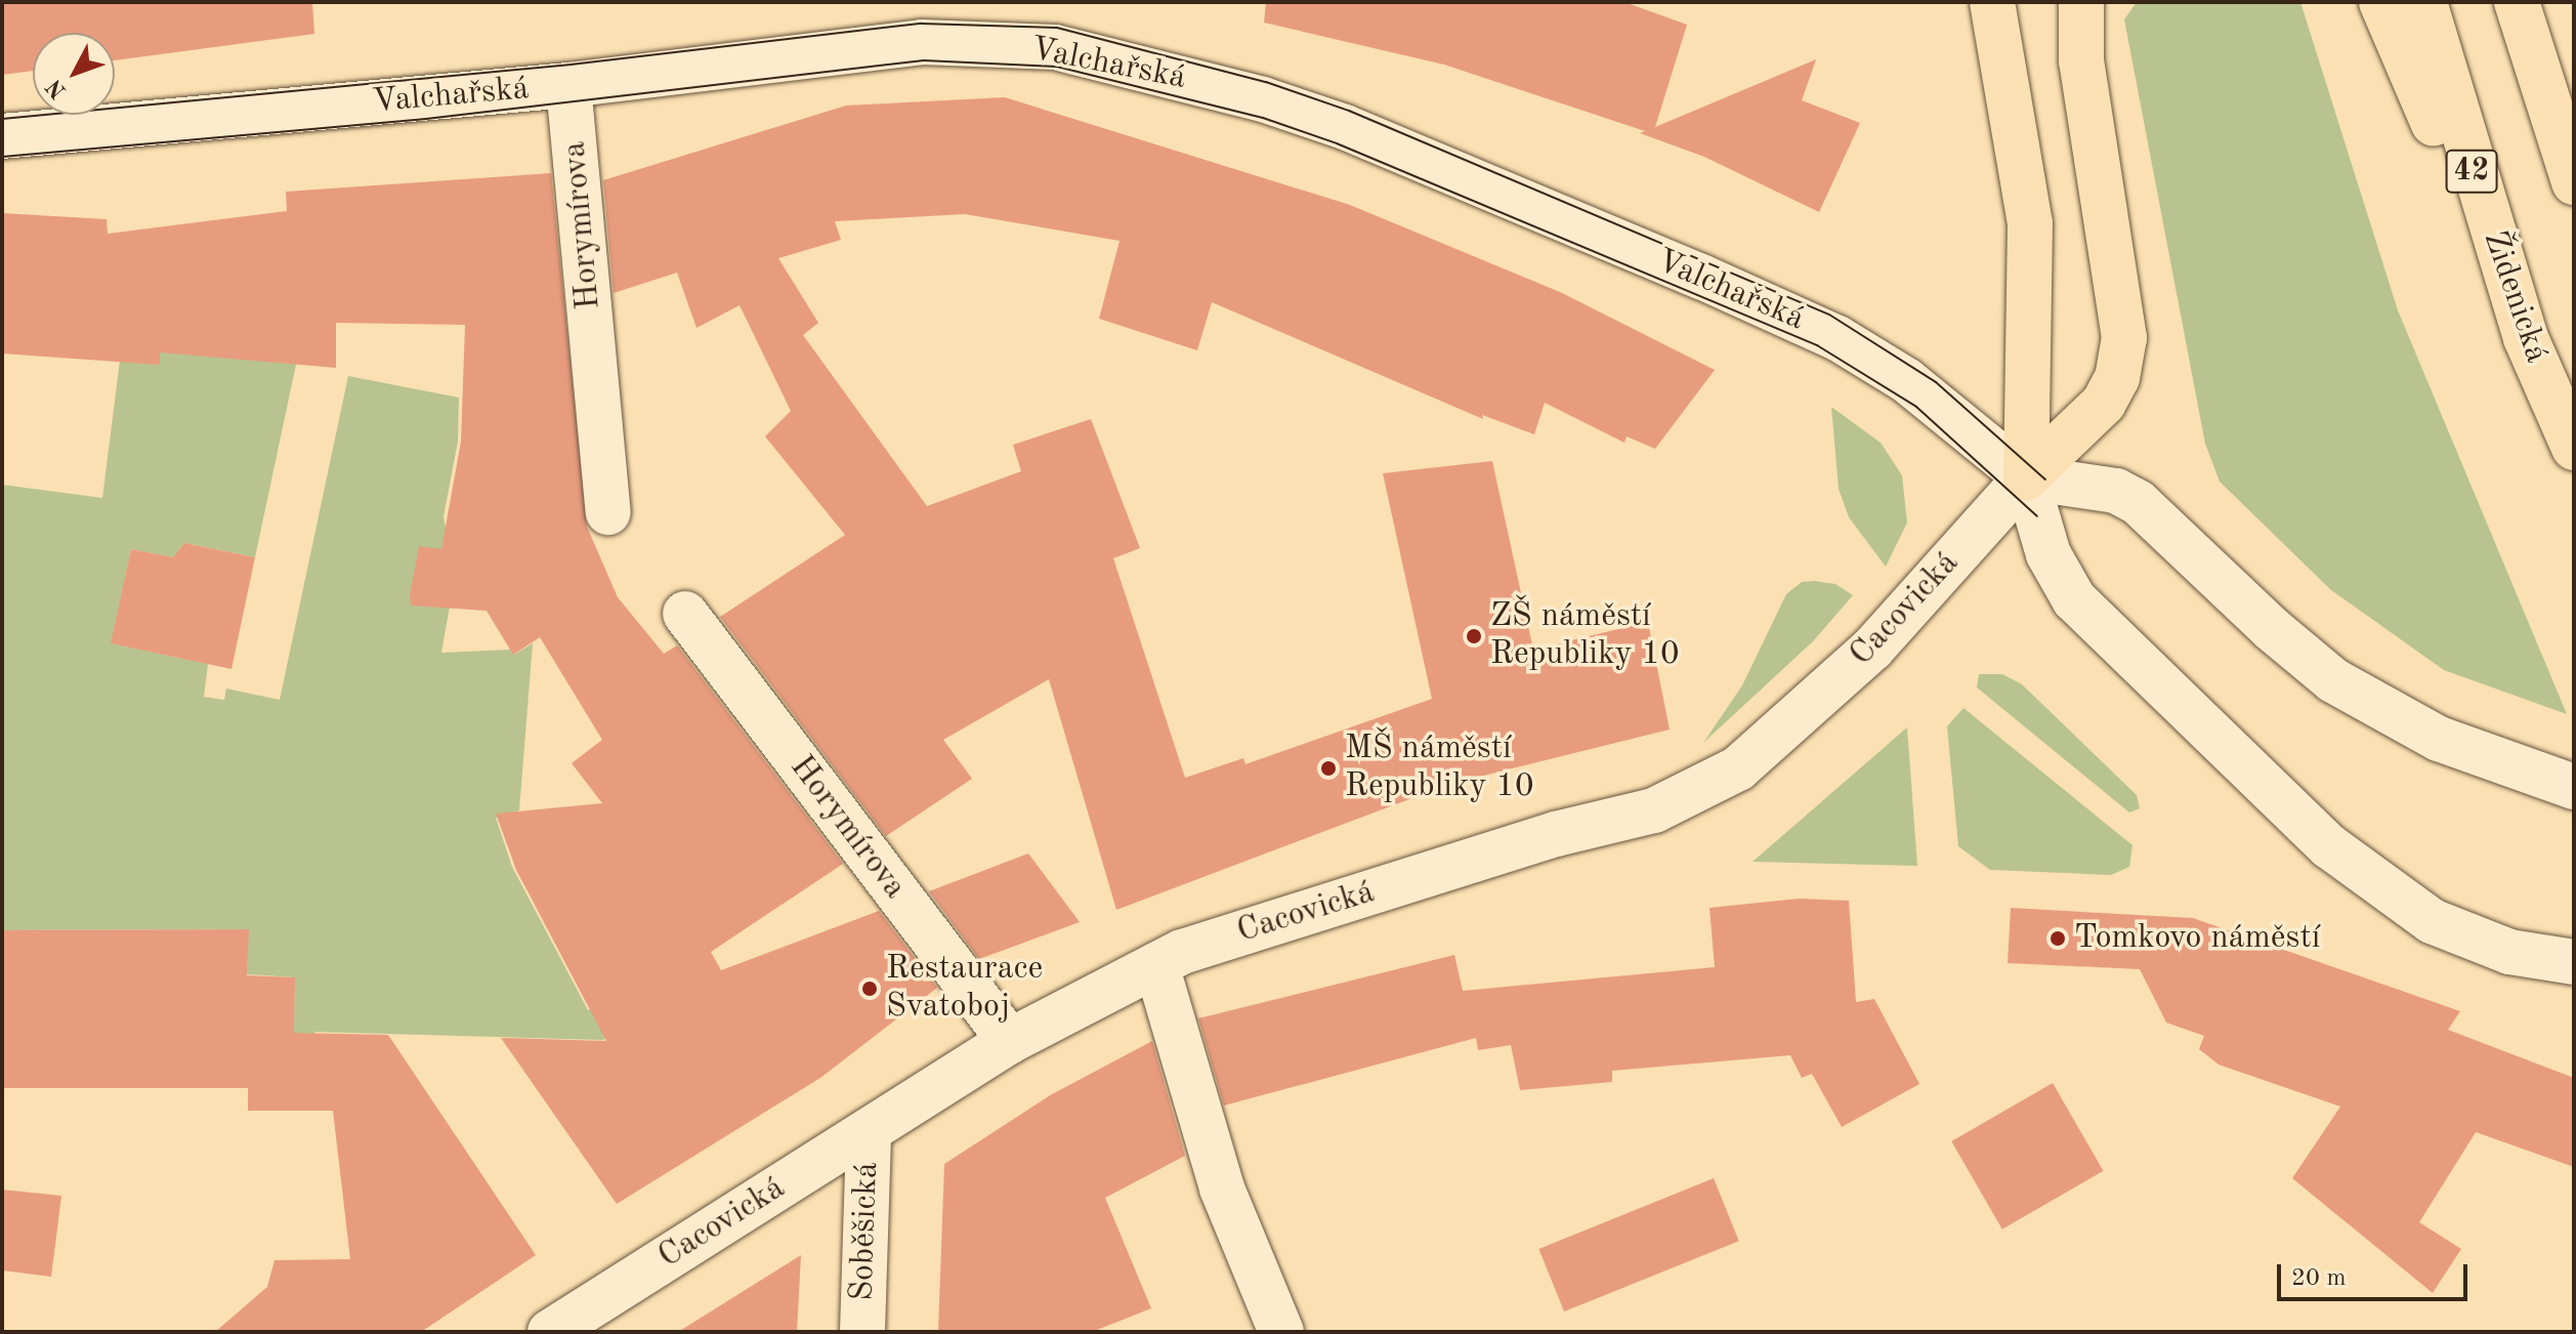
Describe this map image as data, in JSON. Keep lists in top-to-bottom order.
{
  "streets": {
    "highway": ["42", "Židenická"],
    "street": [
      "Valchařská",
      "Horymírova",
      "Cacovická",
      "Soběšická"
    ]
  },
  "crossings": [
    ["Valchařská", "Horymírova"],
    ["Valchařská", "Cacovická"],
    ["Horymírova", "Cacovická"],
    ["Cacovická", "Soběšická"]
  ],
  "places": [
    "ZŠ náměstí Republiky 10",
    "MŠ náměstí Republiky 10",
    "Tomkovo náměstí",
    "Restaurace Svatoboj"
  ],
  "scale_bar": "20 m",
  "north": "bottom left"
}
